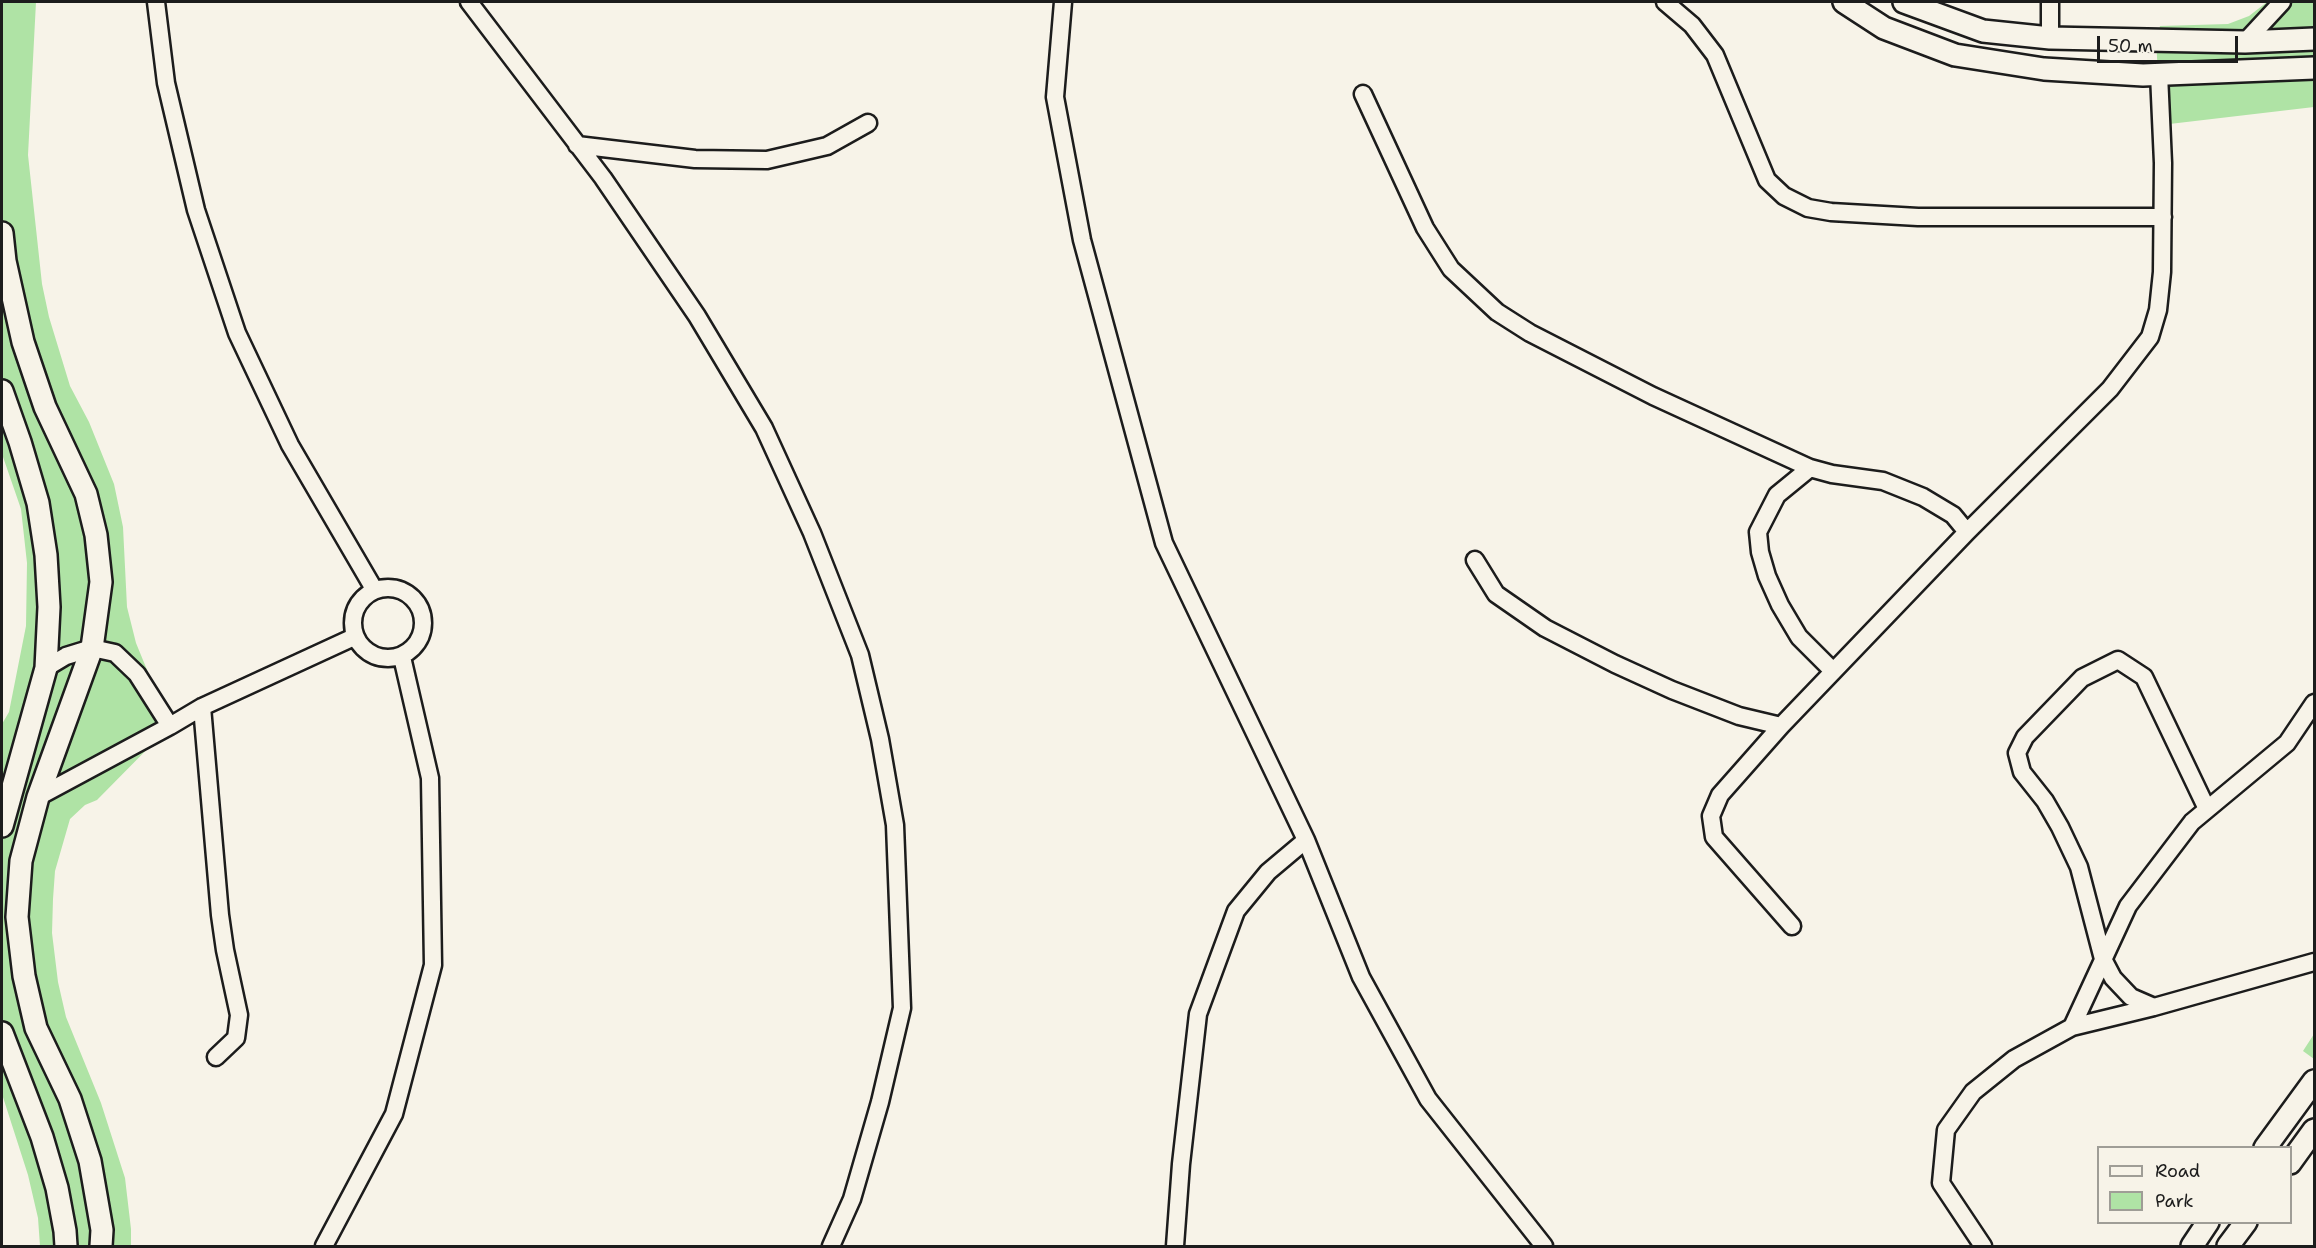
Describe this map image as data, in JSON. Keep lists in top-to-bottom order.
{
  "legend": ["Road", "Park"],
  "scale_bar": "50 m"
}
